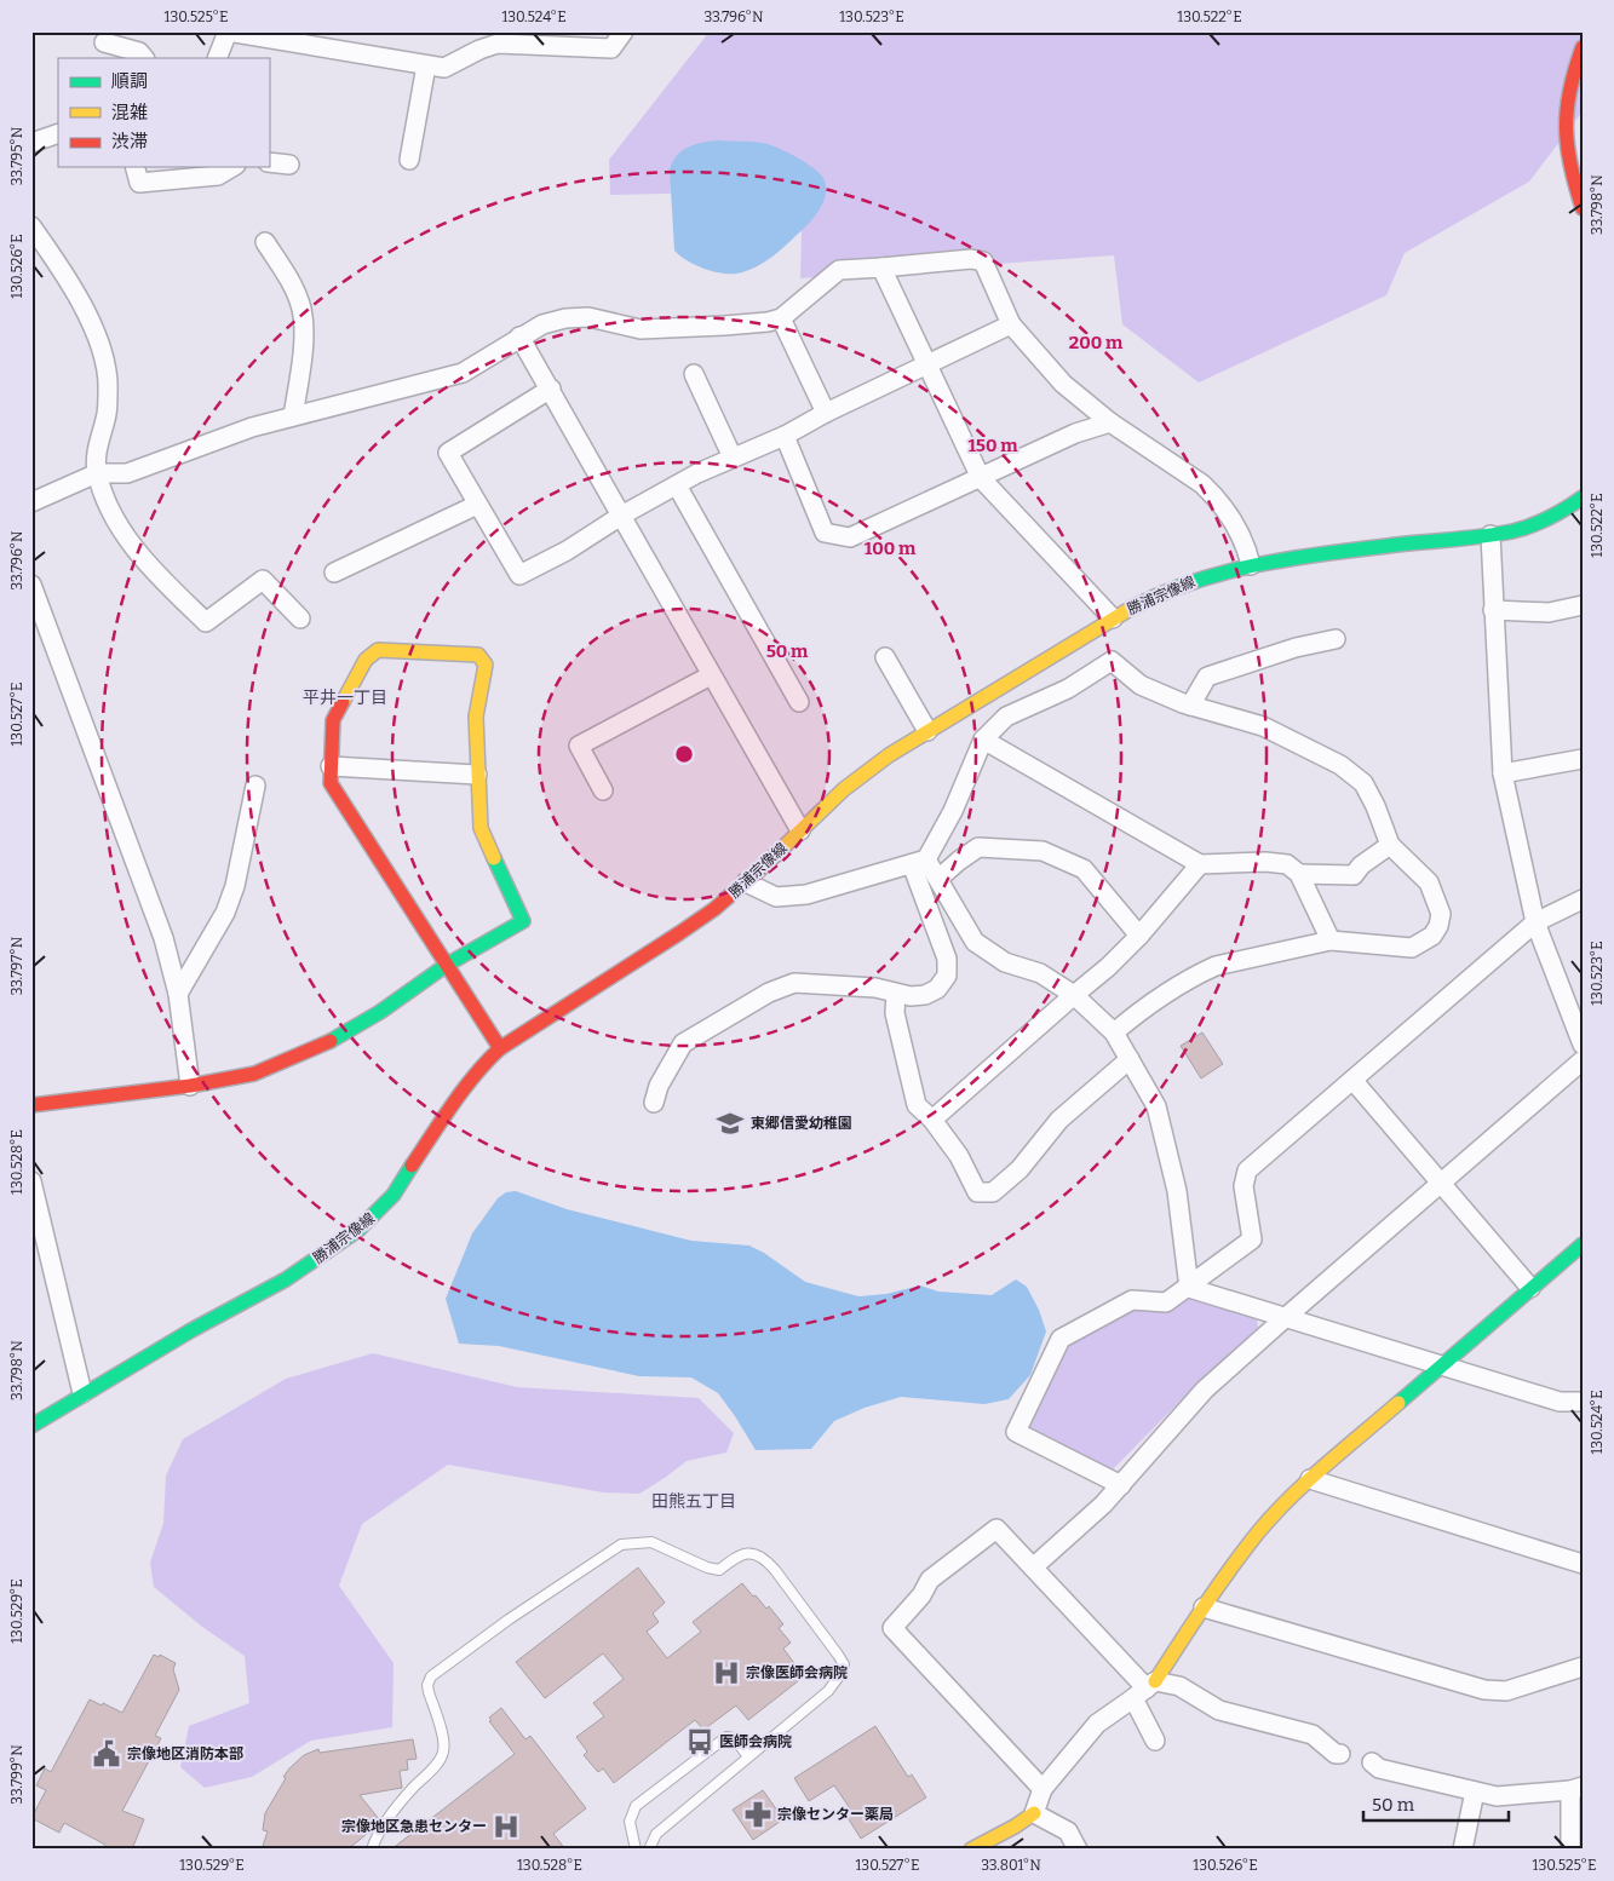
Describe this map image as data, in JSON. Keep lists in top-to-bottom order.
{
  "streets": {
    "street": ["勝浦宗像線"]
  },
  "districts": ["平井一丁目", "田熊五丁目"],
  "places": {
    "school or university": ["東郷信愛幼稚園"],
    "hospital": ["宗像医師会病院", "宗像地区急患センター"],
    "bus stop": ["医師会病院"],
    "public building": ["宗像地区消防本部"],
    "pharmacy": ["宗像センター薬局"]
  },
  "legend": ["順調", "混雑", "渋滞"],
  "scale_bar": "50 m",
  "coordinates": [
    "130.525°E",
    "130.524°E",
    "33.796°N",
    "130.523°E",
    "130.522°E",
    "33.795°N",
    "33.798°N",
    "130.526°E",
    "130.527°E",
    "33.797°N",
    "130.528°E",
    "130.529°E",
    "33.799°N",
    "33.801°N"
  ],
  "rings": [
    "200 m",
    "150 m",
    "100 m",
    "50 m"
  ]
}
